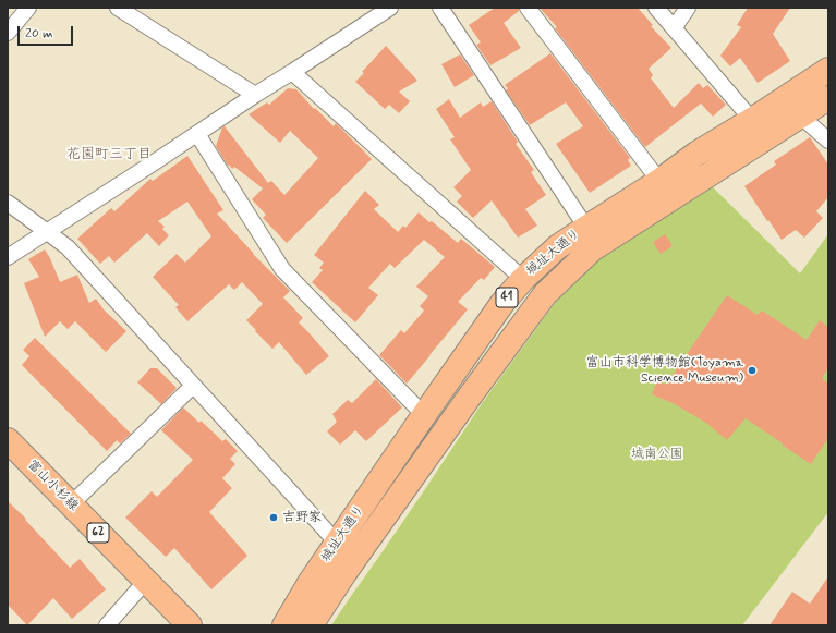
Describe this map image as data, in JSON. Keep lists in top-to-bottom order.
{
  "streets": {
    "main road": [
      "城址大通り",
      "41",
      "富山小杉線",
      "62"
    ]
  },
  "districts": ["花園町三丁目"],
  "parks": ["城南公園"],
  "places": ["富山市科学博物館(Toyama Science Museum)", "吉野家"],
  "scale_bar": "20 m"
}
